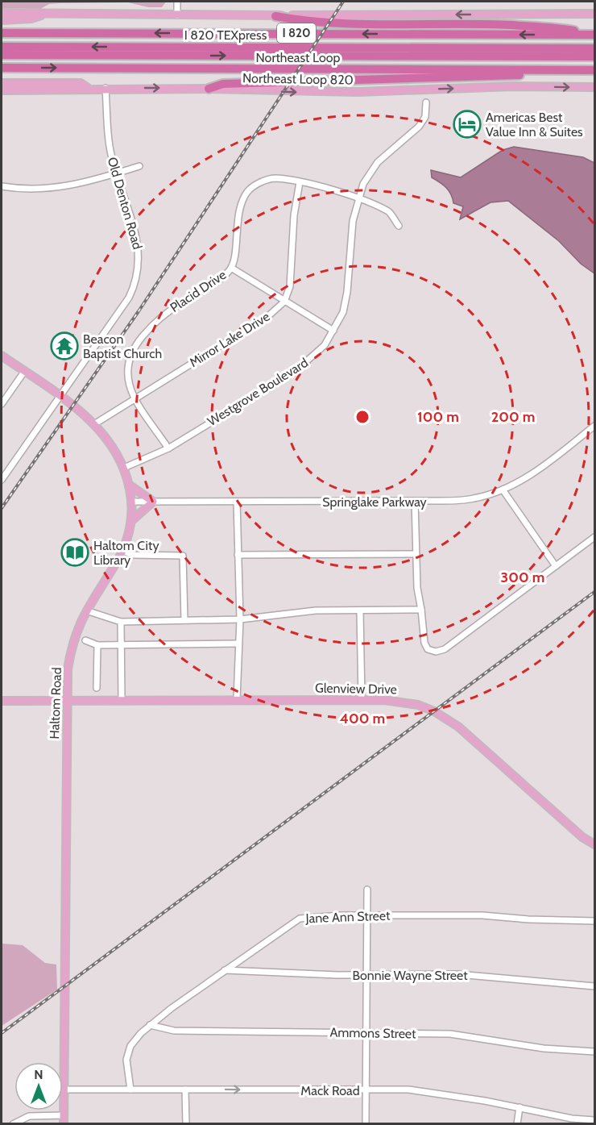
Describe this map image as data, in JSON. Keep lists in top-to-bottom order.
{
  "streets": {
    "highway": ["I 820", "I 820 TEXpress", "Northeast Loop"],
    "main road": ["Northeast Loop 820", "Glenview Drive", "Haltom Road"],
    "street": [
      "Old Denton Road",
      "Placid Drive",
      "Mirror Lake Drive",
      "Westgrove Boulevard",
      "Springlake Parkway",
      "Jane Ann Street",
      "Bonnie Wayne Street",
      "Ammons Street",
      "Mack Road"
    ]
  },
  "crossings": [
    ["Northeast Loop 820", "Old Denton Road"],
    ["Old Denton Road", "Haltom Road"],
    ["Placid Drive", "Mirror Lake Drive"],
    ["Placid Drive", "Westgrove Boulevard"],
    ["Mirror Lake Drive", "Haltom Road"],
    ["Westgrove Boulevard", "Haltom Road"],
    ["Springlake Parkway", "Haltom Road"],
    ["Glenview Drive", "Haltom Road"],
    ["Haltom Road", "Mack Road"],
    ["Jane Ann Street", "Bonnie Wayne Street"],
    ["Jane Ann Street", "Ammons Street"],
    ["Jane Ann Street", "Mack Road"]
  ],
  "one_way": ["Northeast Loop 820"],
  "places": {
    "hotel": ["Americas Best Value Inn & Suites"],
    "temple": ["Beacon Baptist Church"],
    "library": ["Haltom City Library"]
  },
  "north": "top",
  "rings": [
    "100 m",
    "200 m",
    "300 m",
    "400 m"
  ]
}
